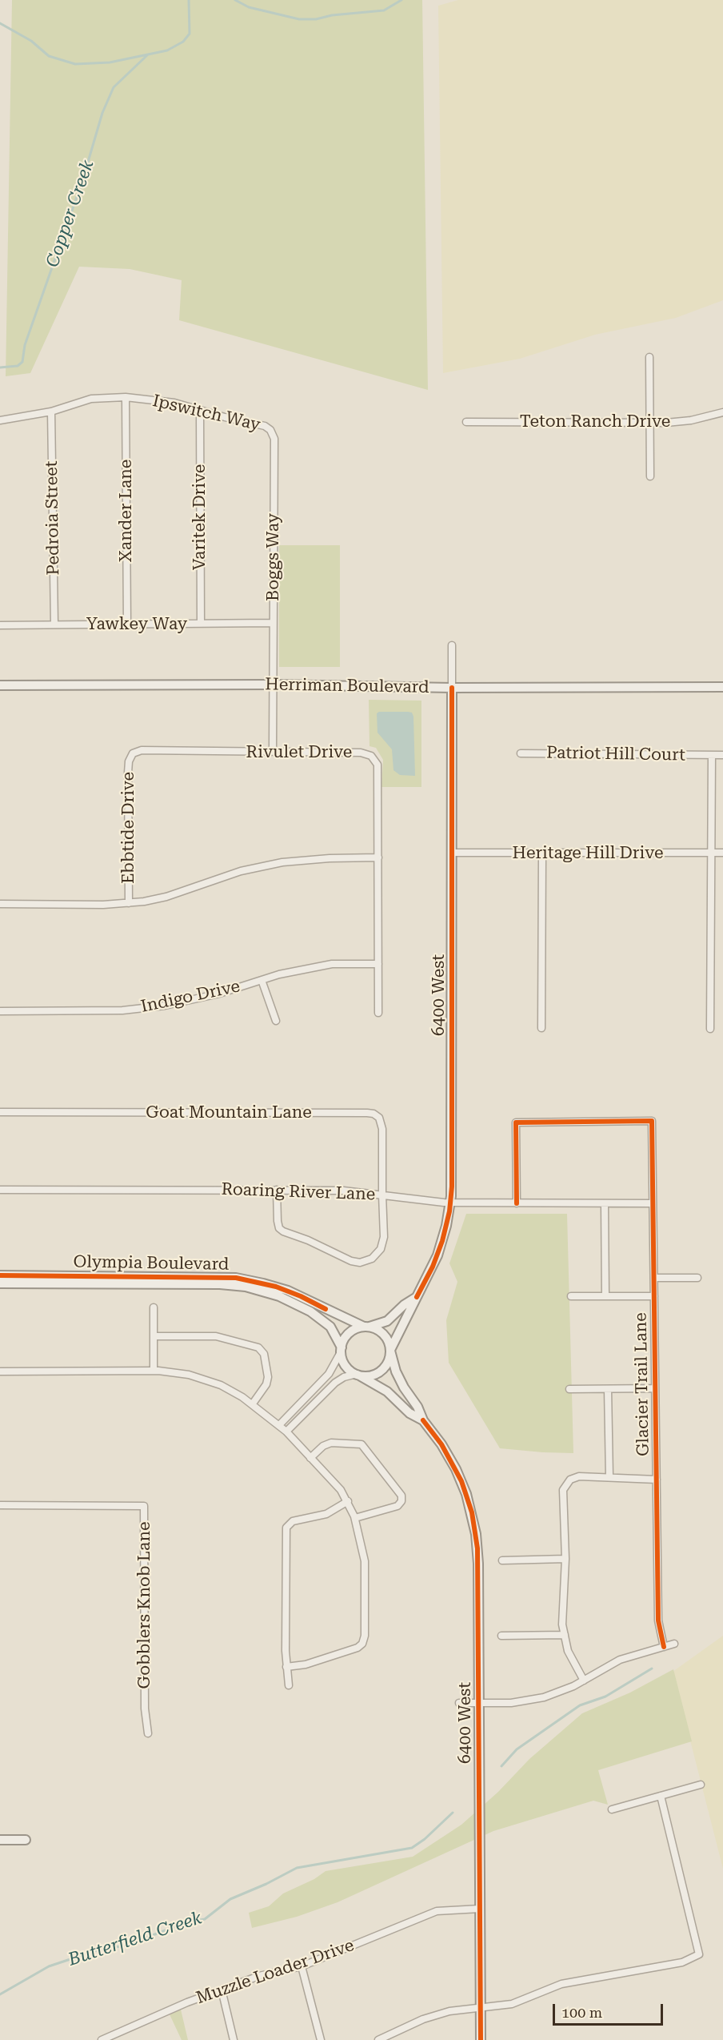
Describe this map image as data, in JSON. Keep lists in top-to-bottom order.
{
  "streets": {
    "street": [
      "Ipswitch Way",
      "Teton Ranch Drive",
      "Xander Lane",
      "Varitek Drive",
      "Pedroia Street",
      "Boggs Way",
      "Yawkey Way",
      "Herriman Boulevard",
      "Rivulet Drive",
      "Patriot Hill Court",
      "Ebbtide Drive",
      "Heritage Hill Drive",
      "6400 West",
      "Indigo Drive",
      "Goat Mountain Lane",
      "Roaring River Lane",
      "Olympia Boulevard",
      "Glacier Trail Lane",
      "Gobblers Knob Lane",
      "Muzzle Loader Drive"
    ]
  },
  "crossings": [
    ["Ipswitch Way", "Xander Lane"],
    ["Ipswitch Way", "Varitek Drive"],
    ["Ipswitch Way", "Pedroia Street"],
    ["Ipswitch Way", "Boggs Way"],
    ["Xander Lane", "Yawkey Way"],
    ["Varitek Drive", "Yawkey Way"],
    ["Pedroia Street", "Yawkey Way"],
    ["Boggs Way", "Yawkey Way"],
    ["Boggs Way", "Herriman Boulevard"],
    ["Boggs Way", "Rivulet Drive"],
    ["Herriman Boulevard", "6400 West"],
    ["Rivulet Drive", "Ebbtide Drive"],
    ["Rivulet Drive", "Indigo Drive"],
    ["Heritage Hill Drive", "6400 West"],
    ["6400 West", "Roaring River Lane"],
    ["6400 West", "Olympia Boulevard"],
    ["6400 West", "Muzzle Loader Drive"],
    ["Goat Mountain Lane", "Roaring River Lane"],
    ["Roaring River Lane", "Glacier Trail Lane"]
  ],
  "water": ["Copper Creek", "Butterfield Creek"],
  "scale_bar": "100 m"
}
